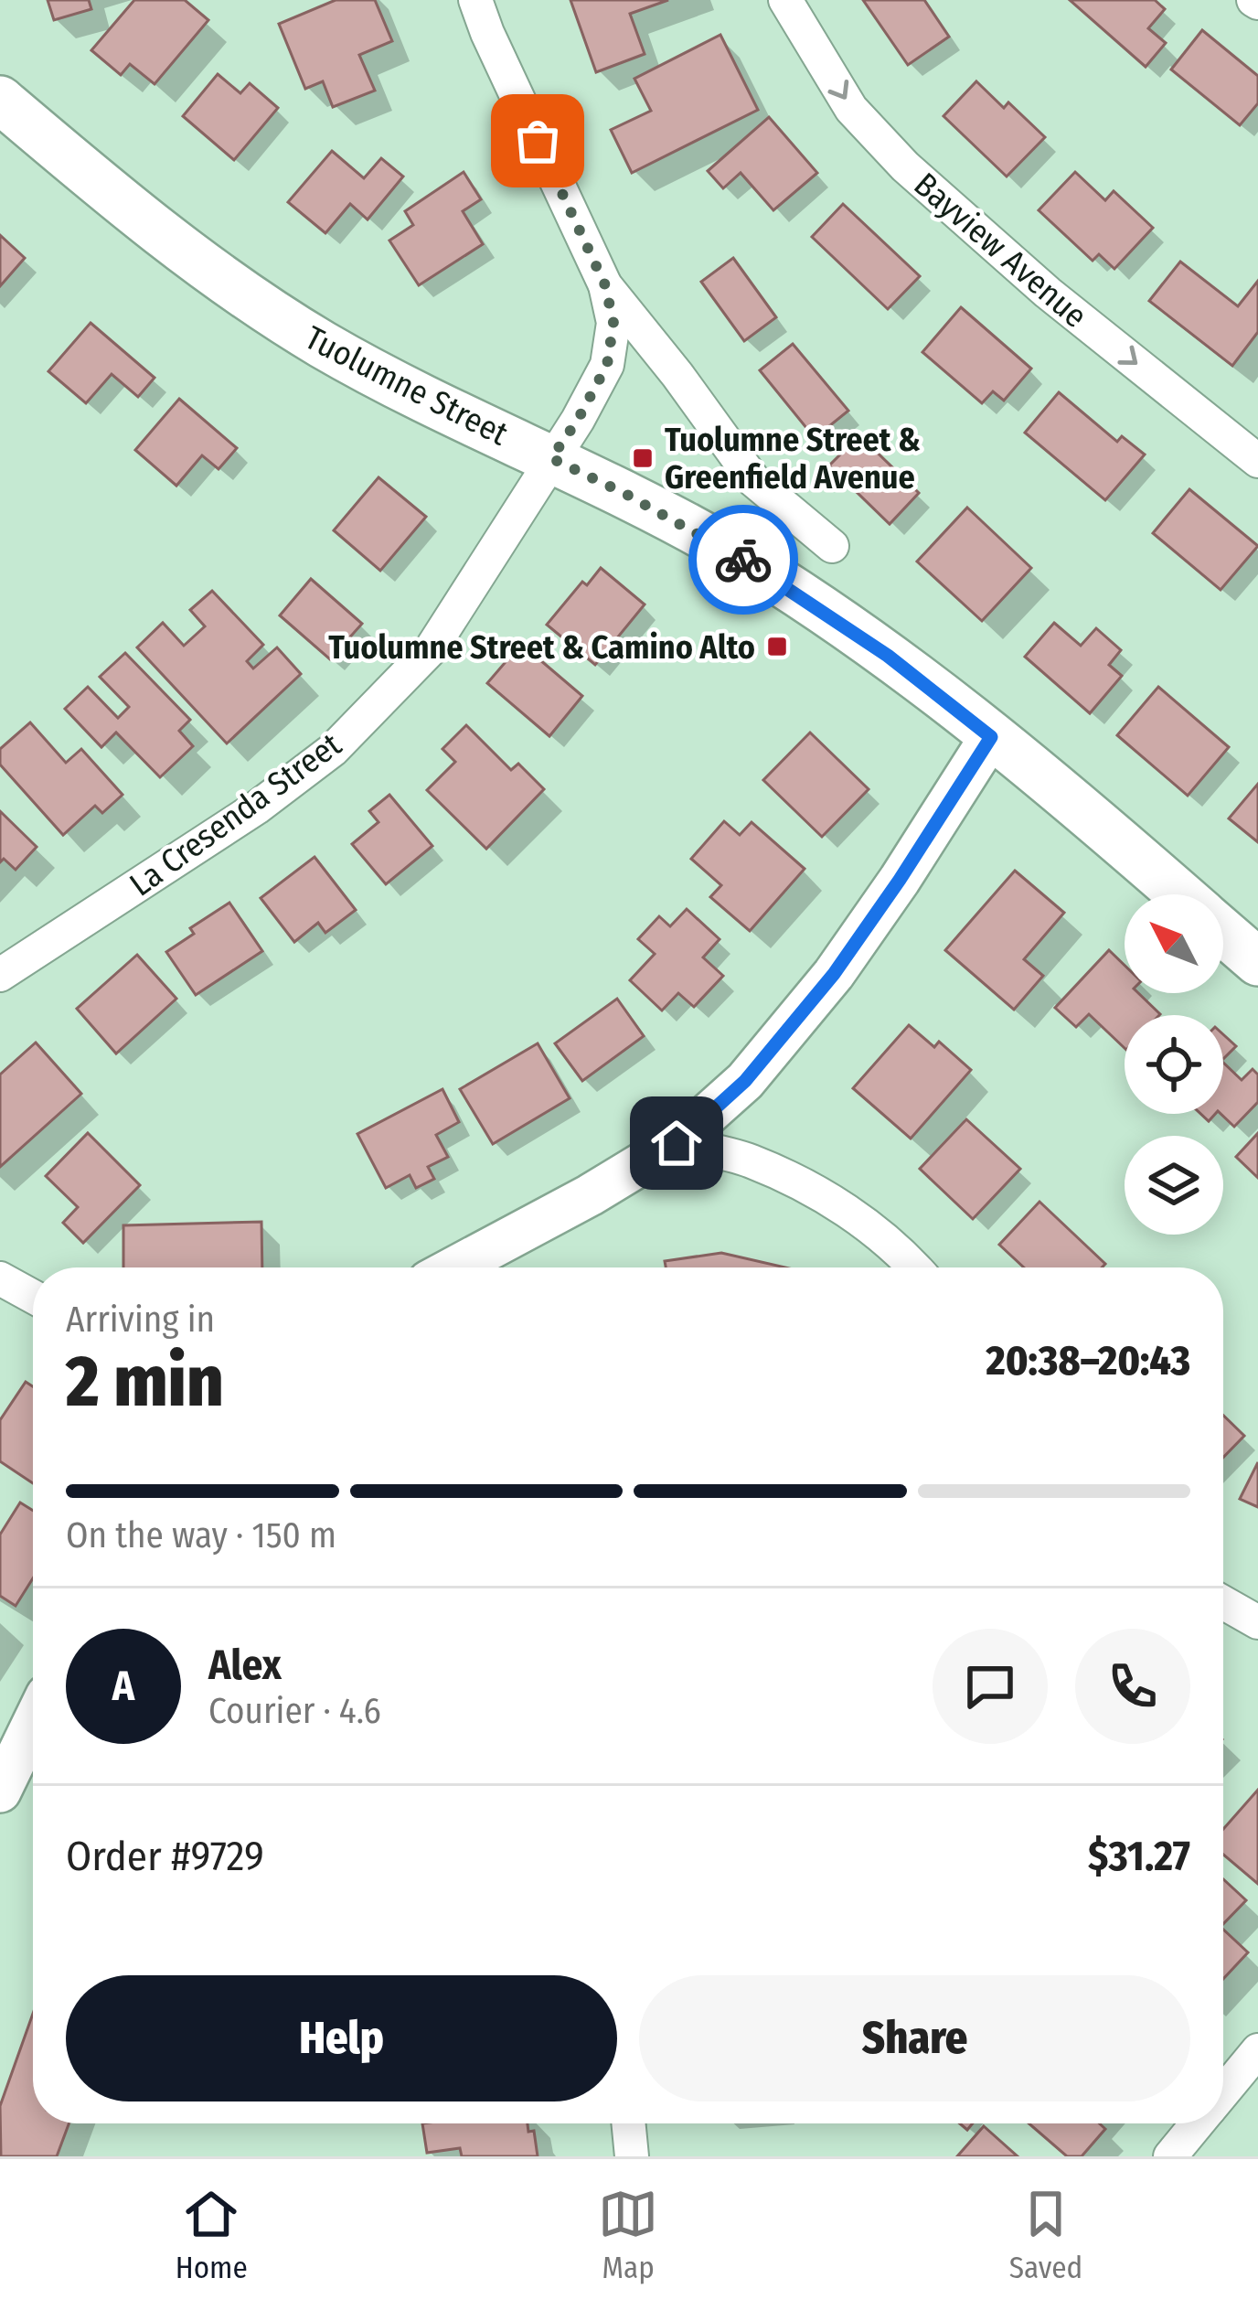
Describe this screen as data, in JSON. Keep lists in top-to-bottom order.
{
  "streets": {
    "main road": ["Tuolumne Street"],
    "street": ["Bayview Avenue", "La Cresenda Street"]
  },
  "crossings": [
    ["Tuolumne Street", "La Cresenda Street"]
  ],
  "one_way": ["Bayview Avenue"],
  "places": {
    "transit": ["Tuolumne Street & Greenfield Avenue", "Tuolumne Street & Camino Alto"]
  },
  "north": "top left",
  "page": {
    "heading": ["2 min", "Arriving in", "20:38–20:43"],
    "panel": [
      "Alex",
      "Courier · 4.6",
      "Order #9729",
      "$31.27"
    ],
    "bar": "On the way · 150 m",
    "round": "A",
    "buttons": ["Help", "Share"],
    "tabs": ["Home", "Map", "Saved"]
  }
}
